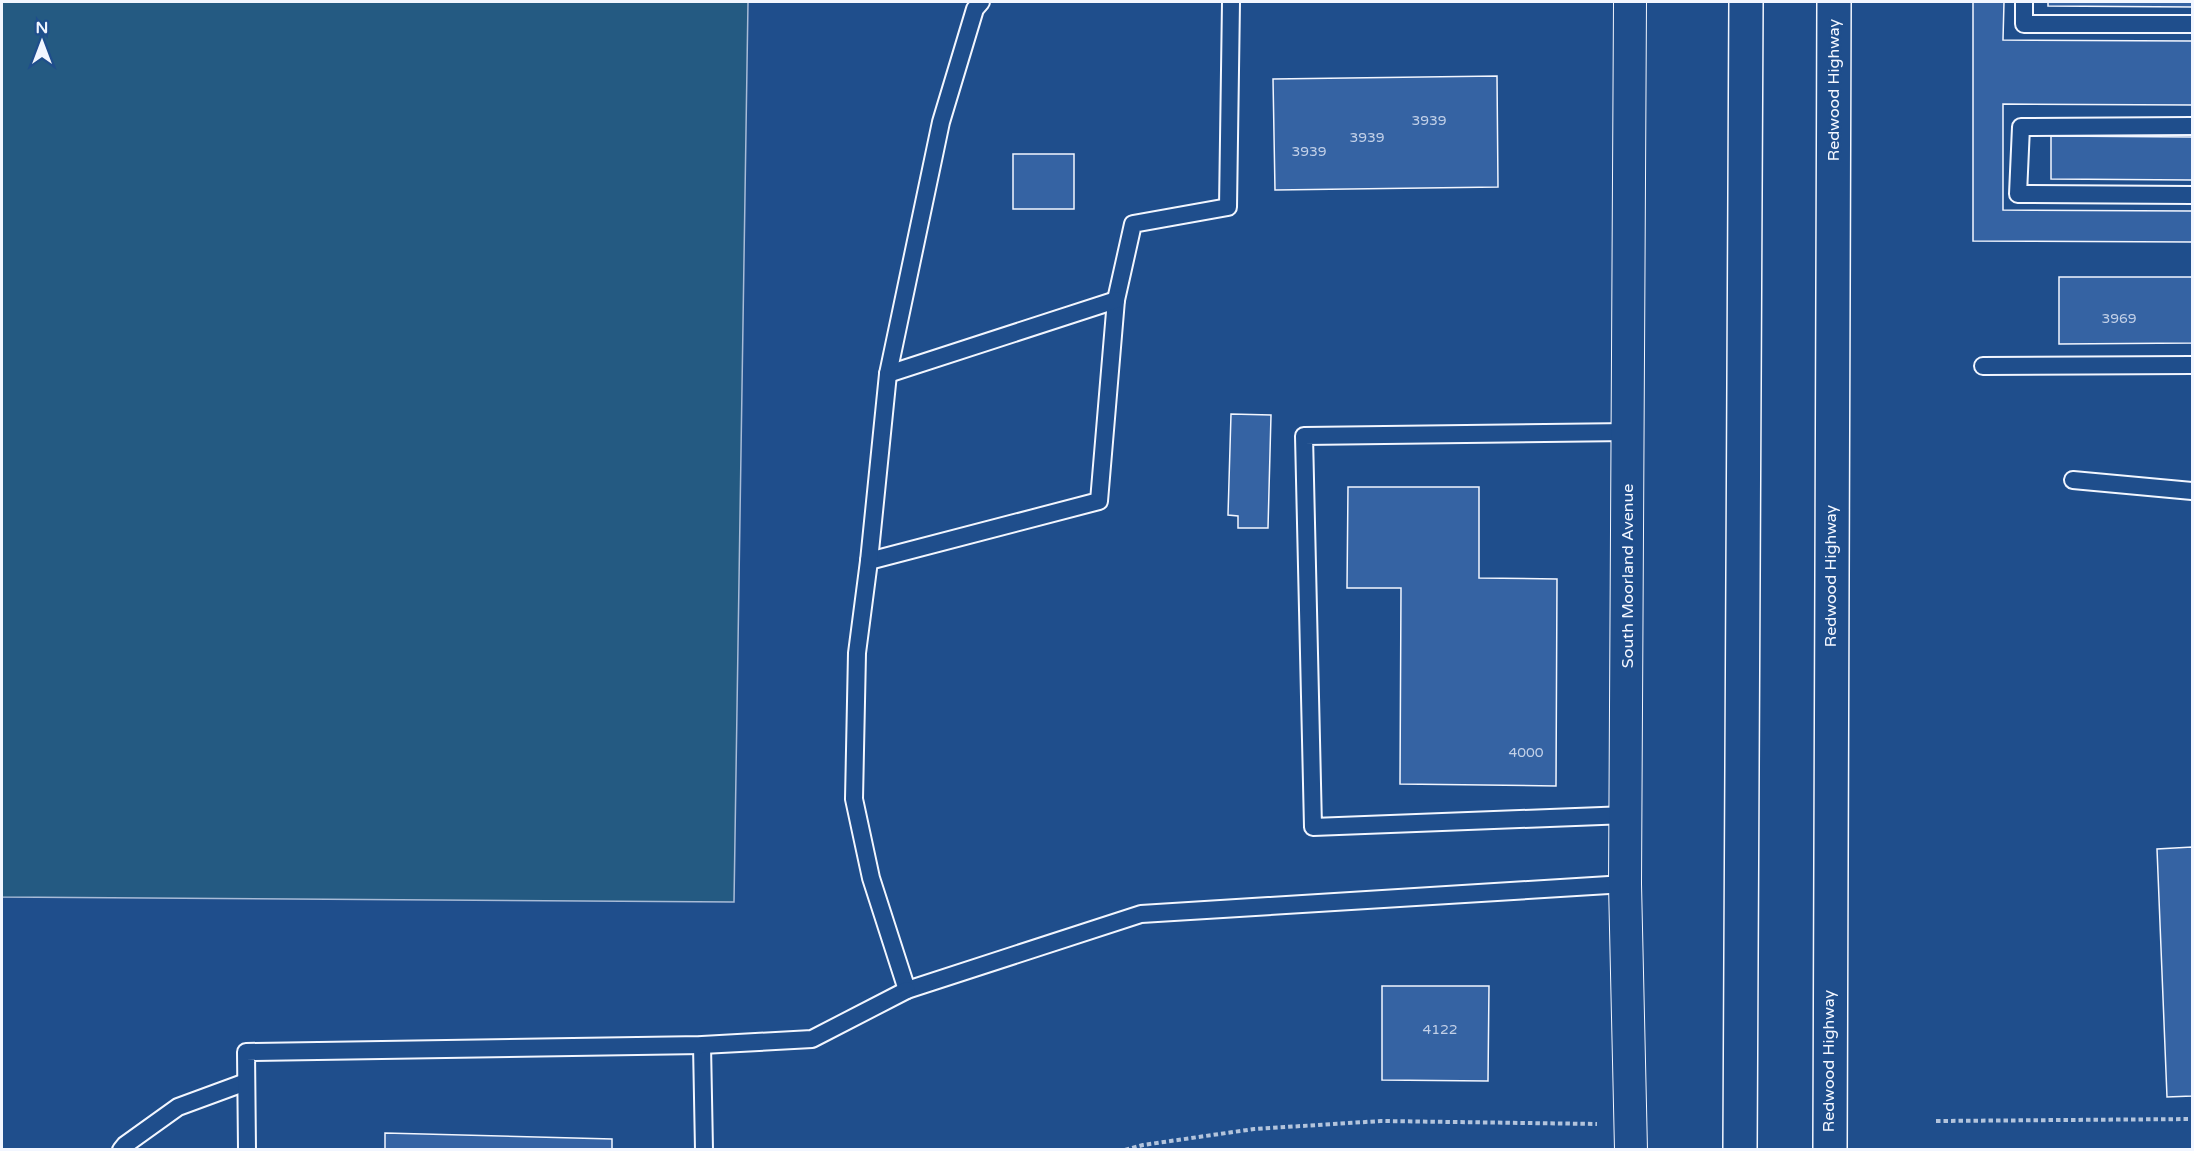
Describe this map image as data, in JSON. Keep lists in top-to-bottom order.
{
  "streets": {
    "highway": ["Redwood Highway"],
    "street": ["South Moorland Avenue"]
  },
  "house_numbers": [
    "3939",
    "3939",
    "3939",
    "3969",
    "4000",
    "4122"
  ],
  "north": "top"
}
